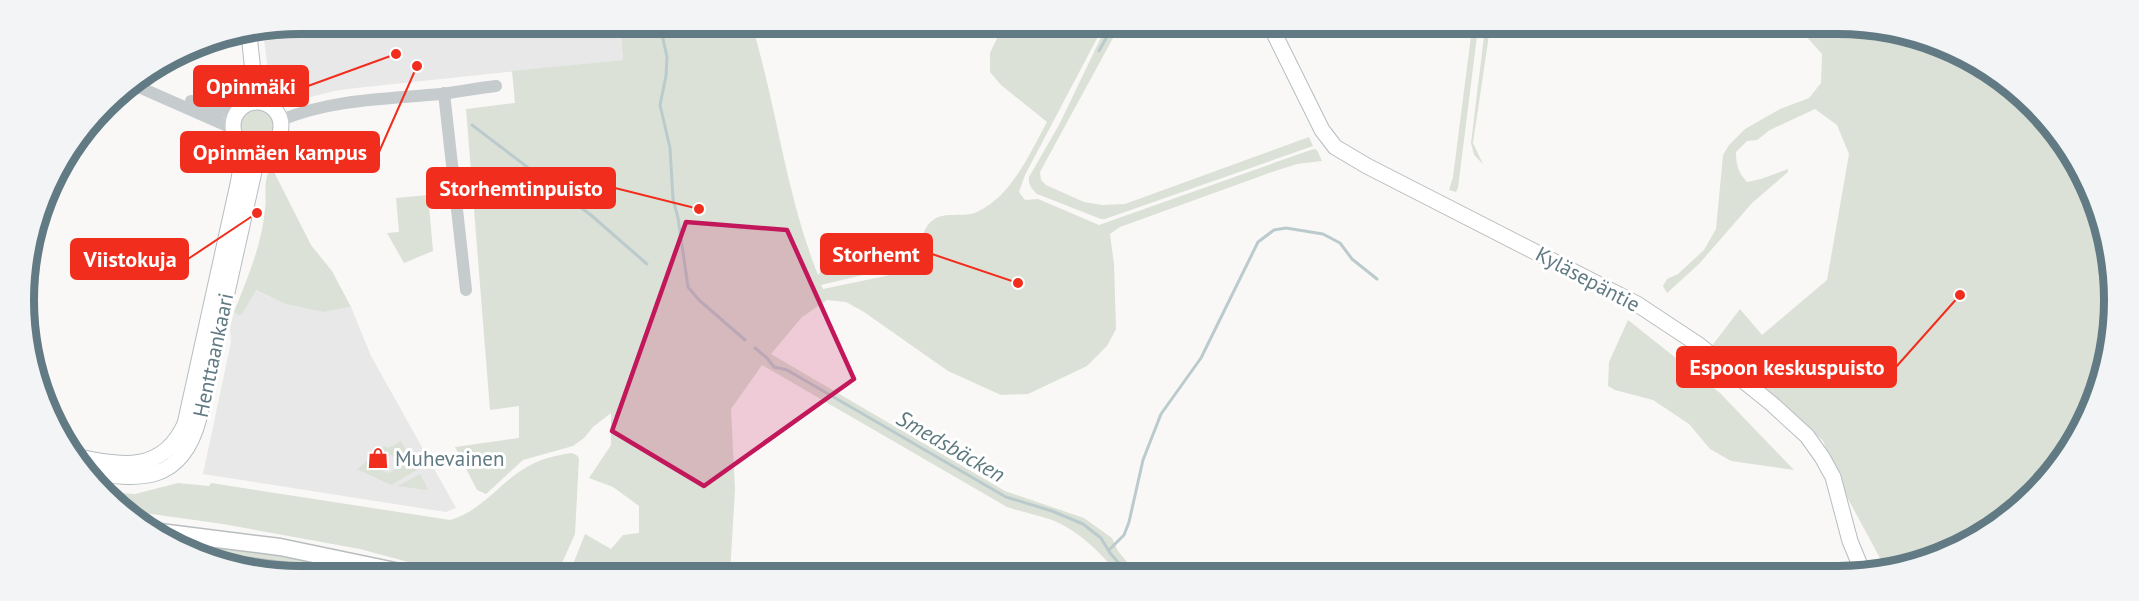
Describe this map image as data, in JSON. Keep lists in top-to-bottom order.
{
  "streets": {
    "main road": ["Kyläsepäntie", "Henttaankaari"]
  },
  "water": ["Smedsbäcken"],
  "places": {
    "other": [
      "Opinmäki",
      "Opinmäen kampus",
      "Storhemtinpuisto",
      "Viistokuja",
      "Storhemt",
      "Espoon keskuspuisto"
    ],
    "shop": ["Muhevainen"]
  }
}
